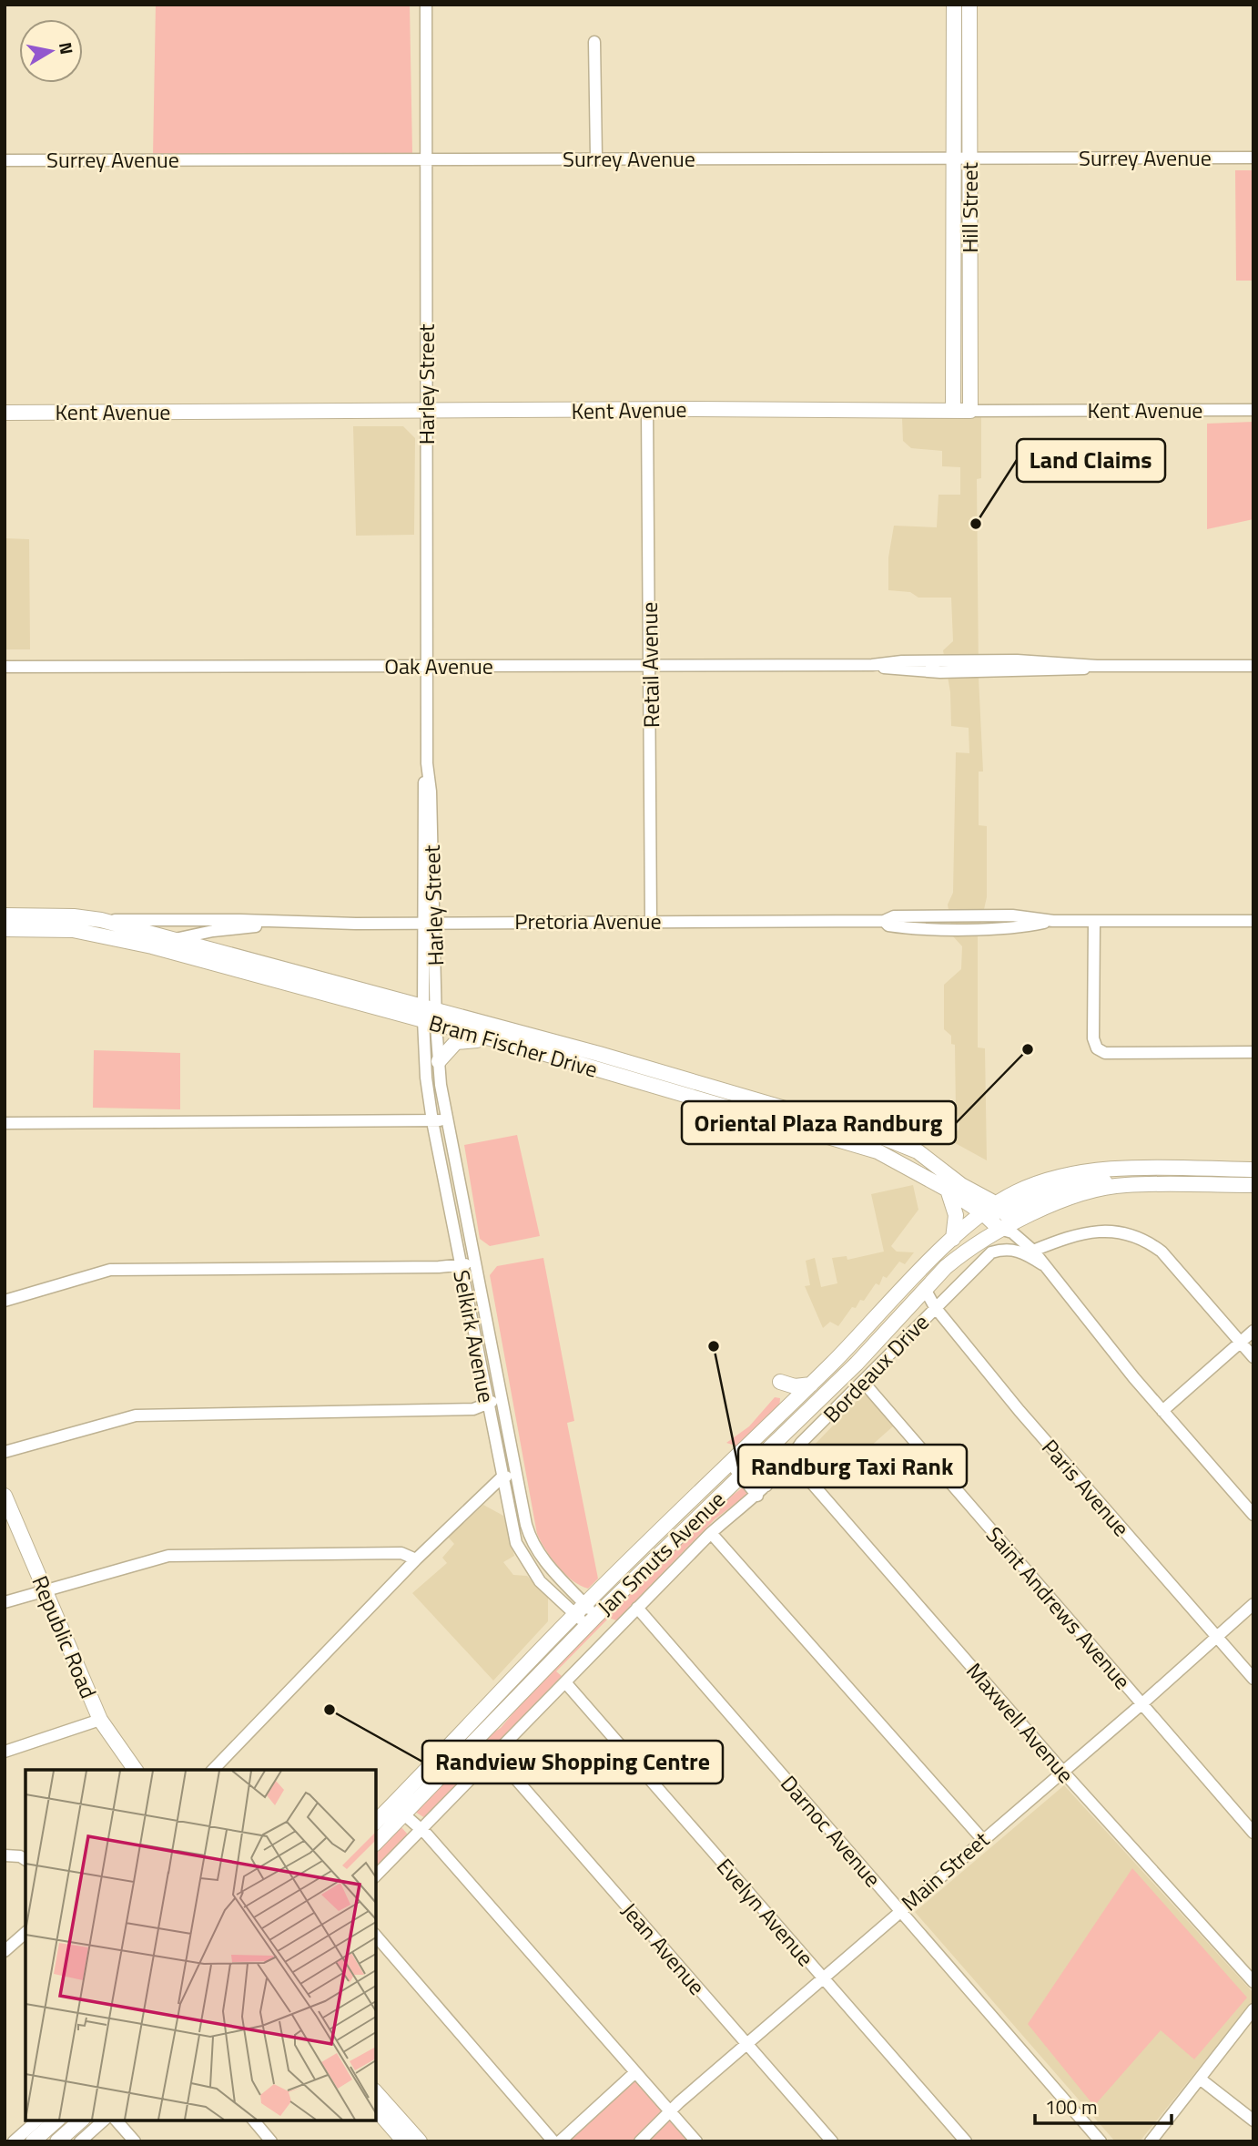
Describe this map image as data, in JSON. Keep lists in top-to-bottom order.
{
  "streets": {
    "main road": [
      "Hill Street",
      "Kent Avenue",
      "Bram Fischer Drive",
      "Jan Smuts Avenue",
      "Republic Road"
    ],
    "street": [
      "Surrey Avenue",
      "Harley Street",
      "Retail Avenue",
      "Oak Avenue",
      "Pretoria Avenue",
      "Selkirk Avenue",
      "Bordeaux Drive",
      "Paris Avenue",
      "Saint Andrews Avenue",
      "Maxwell Avenue",
      "Darnoc Avenue",
      "Main Street",
      "Evelyn Avenue",
      "Jean Avenue"
    ]
  },
  "crossings": [
    ["Surrey Avenue", "Hill Street"],
    ["Surrey Avenue", "Harley Street"],
    ["Hill Street", "Kent Avenue"],
    ["Harley Street", "Kent Avenue"],
    ["Harley Street", "Oak Avenue"],
    ["Harley Street", "Pretoria Avenue"],
    ["Harley Street", "Bram Fischer Drive"],
    ["Harley Street", "Selkirk Avenue"],
    ["Kent Avenue", "Retail Avenue"],
    ["Retail Avenue", "Oak Avenue"],
    ["Retail Avenue", "Pretoria Avenue"],
    ["Pretoria Avenue", "Bram Fischer Drive"],
    ["Bram Fischer Drive", "Selkirk Avenue"],
    ["Bram Fischer Drive", "Jan Smuts Avenue"],
    ["Selkirk Avenue", "Jan Smuts Avenue"],
    ["Bordeaux Drive", "Paris Avenue"],
    ["Bordeaux Drive", "Saint Andrews Avenue"],
    ["Bordeaux Drive", "Maxwell Avenue"],
    ["Bordeaux Drive", "Darnoc Avenue"],
    ["Bordeaux Drive", "Evelyn Avenue"],
    ["Bordeaux Drive", "Jean Avenue"],
    ["Paris Avenue", "Jan Smuts Avenue"],
    ["Paris Avenue", "Main Street"],
    ["Saint Andrews Avenue", "Main Street"],
    ["Maxwell Avenue", "Main Street"],
    ["Darnoc Avenue", "Main Street"],
    ["Main Street", "Evelyn Avenue"],
    ["Main Street", "Jean Avenue"]
  ],
  "places": [
    "Land Claims",
    "Oriental Plaza Randburg",
    "Randburg Taxi Rank",
    "Randview Shopping Centre"
  ],
  "scale_bar": "100 m",
  "north": "right"
}
